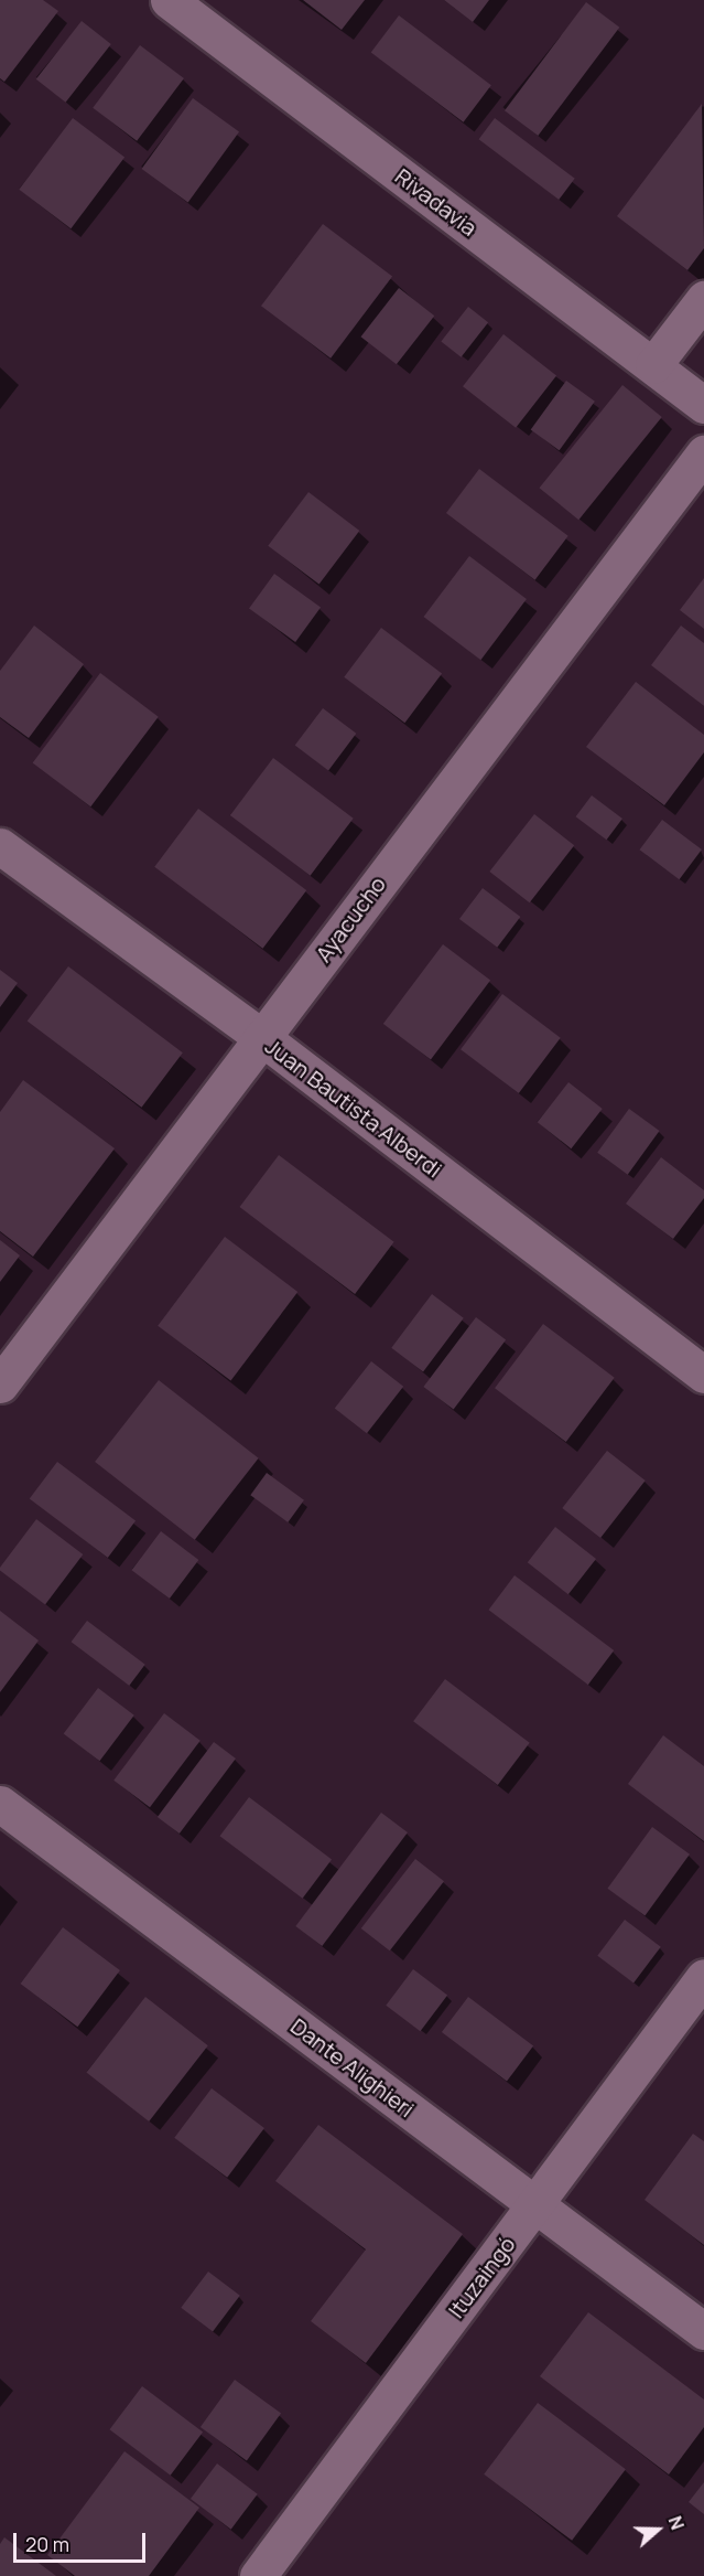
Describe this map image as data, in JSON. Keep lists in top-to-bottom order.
{
  "streets": {
    "street": [
      "Rivadavia",
      "Ayacucho",
      "Juan Bautista Alberdi",
      "Dante Alighieri",
      "Ituzaingó"
    ]
  },
  "crossings": [
    ["Ayacucho", "Juan Bautista Alberdi"],
    ["Dante Alighieri", "Ituzaingó"]
  ],
  "scale_bar": "20 m",
  "north": "right"
}
